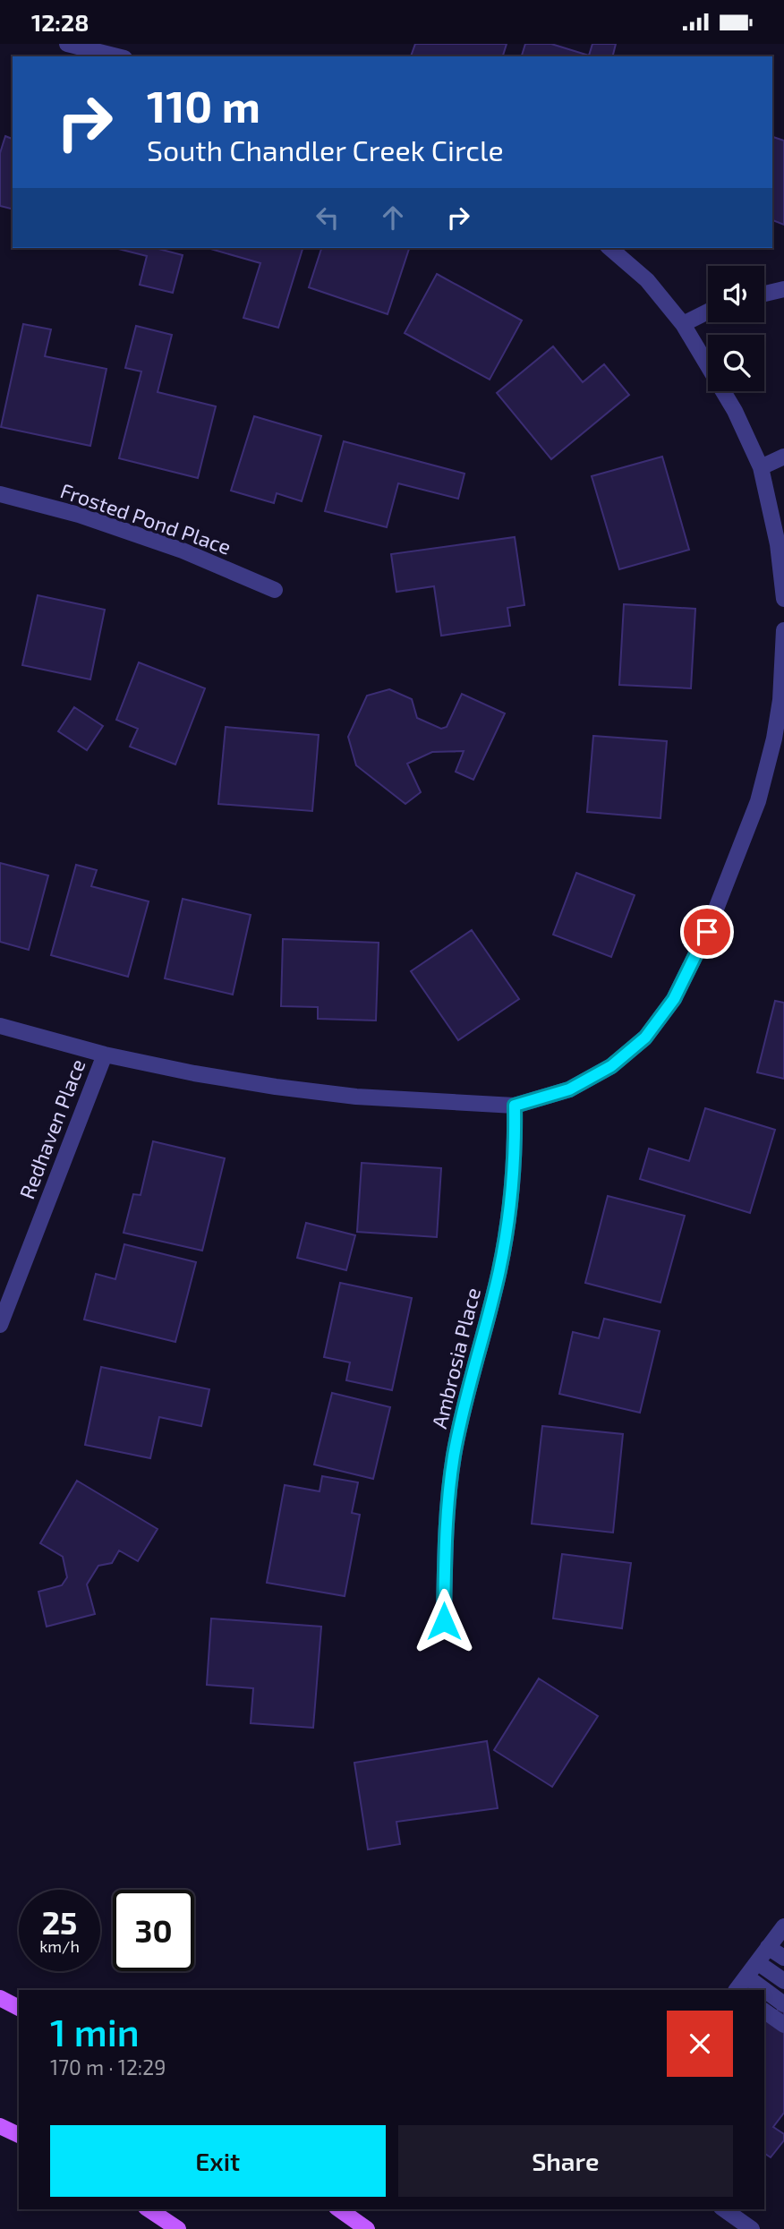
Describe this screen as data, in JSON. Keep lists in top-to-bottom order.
{
  "streets": {
    "street": ["Frosted Pond Place", "Redhaven Place", "Ambrosia Place"]
  },
  "page": {
    "status": "12:28",
    "turn": ["110 m", "South Chandler Creek Circle"],
    "speed": "25 km/h",
    "limit": "30",
    "heading": ["1 min", "170 m · 12:29"],
    "buttons": ["Exit", "Share"]
  }
}
